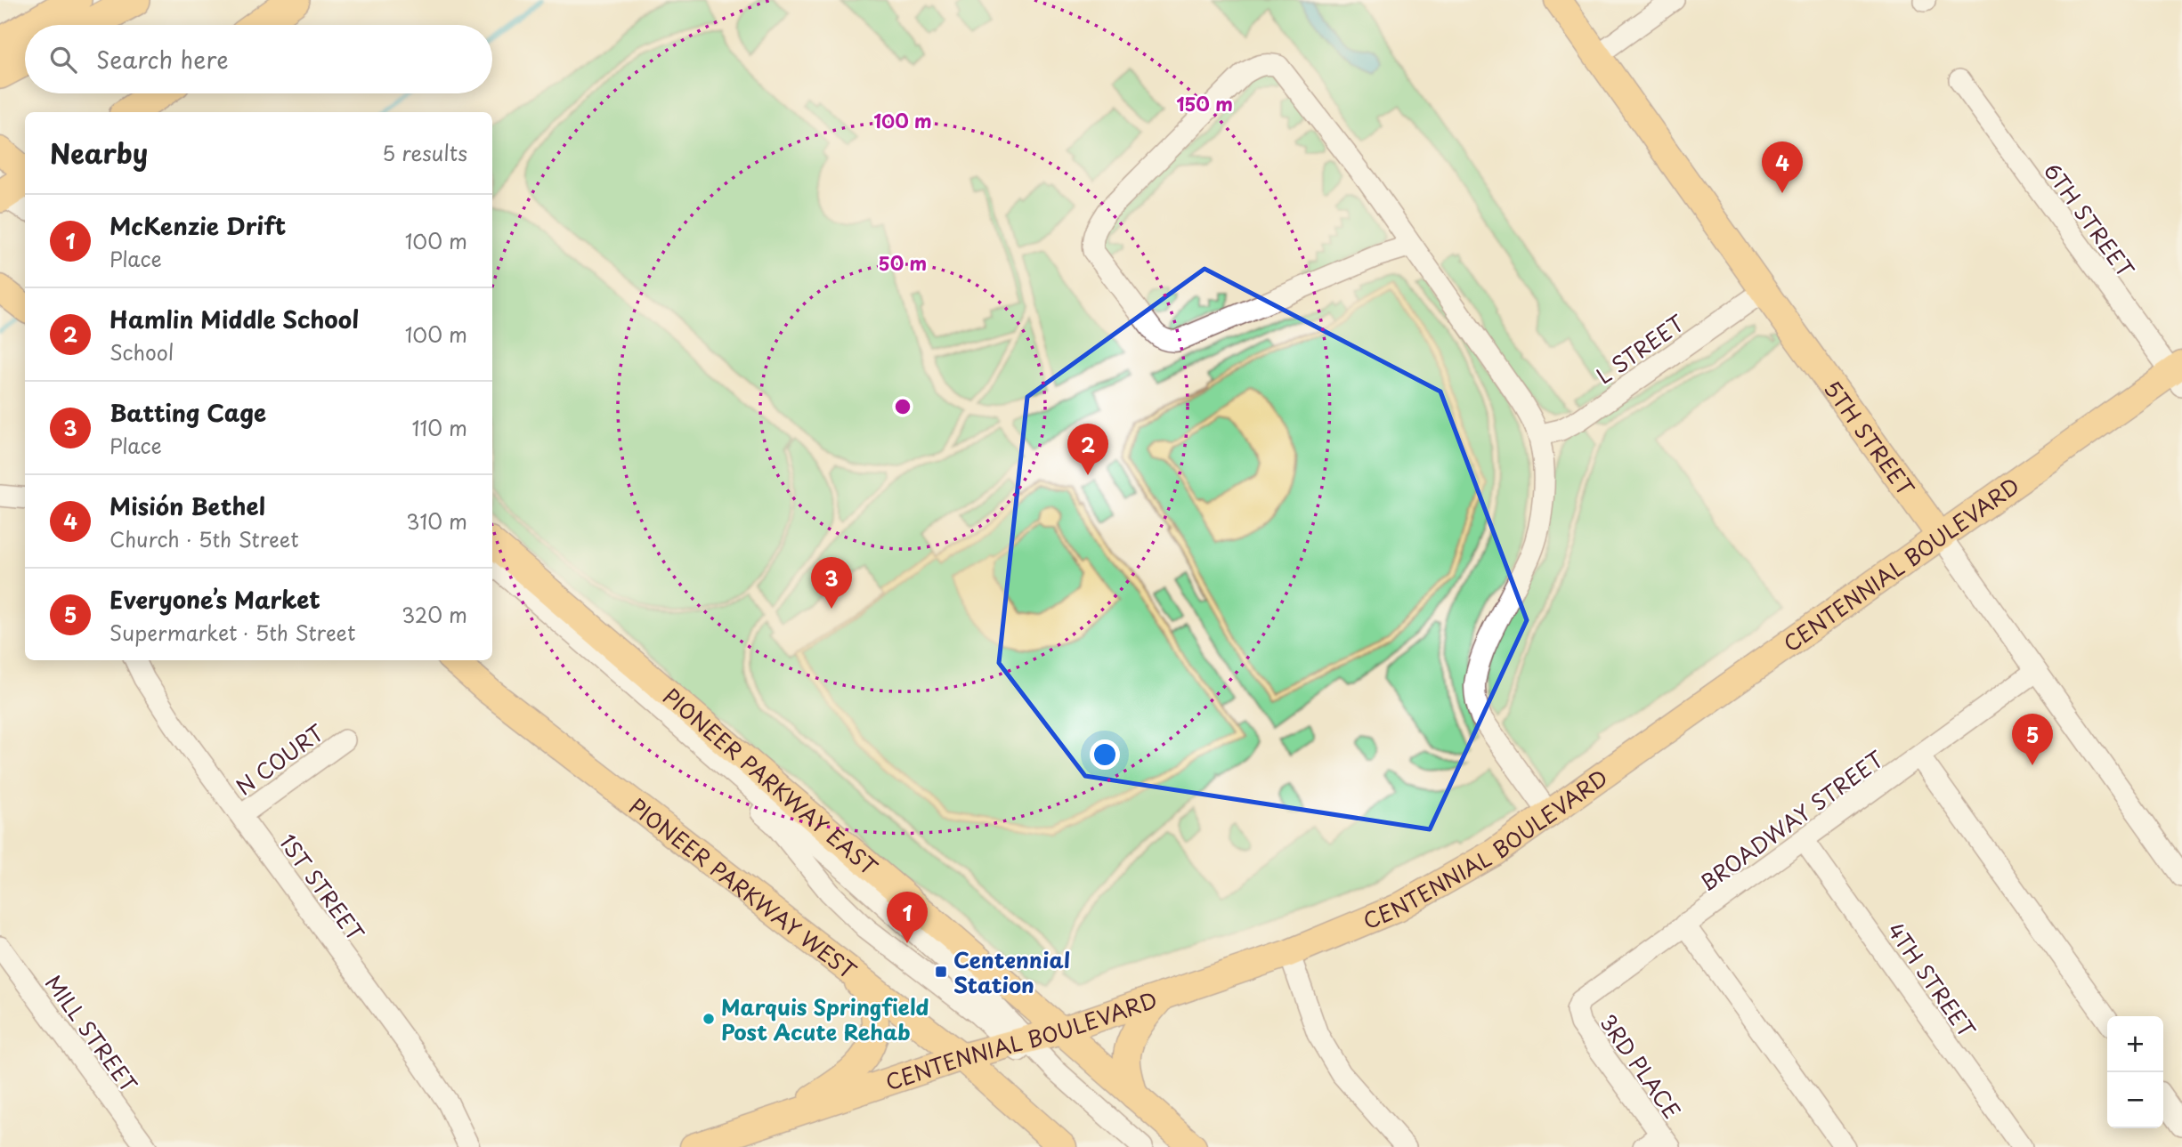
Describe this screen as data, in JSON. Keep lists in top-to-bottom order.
{
  "streets": {
    "main road": [
      "5TH STREET",
      "CENTENNIAL BOULEVARD",
      "PIONEER PARKWAY EAST",
      "PIONEER PARKWAY WEST"
    ],
    "street": [
      "6TH STREET",
      "L STREET",
      "N COURT",
      "BROADWAY STREET",
      "1ST STREET",
      "4TH STREET",
      "MILL STREET",
      "3RD PLACE"
    ]
  },
  "crossings": [
    ["6TH STREET", "CENTENNIAL BOULEVARD"],
    ["L STREET", "5TH STREET"],
    ["5TH STREET", "CENTENNIAL BOULEVARD"],
    ["5TH STREET", "BROADWAY STREET"],
    ["CENTENNIAL BOULEVARD", "PIONEER PARKWAY EAST"],
    ["CENTENNIAL BOULEVARD", "PIONEER PARKWAY WEST"],
    ["N COURT", "1ST STREET"],
    ["BROADWAY STREET", "4TH STREET"],
    ["BROADWAY STREET", "3RD PLACE"]
  ],
  "places": {
    "transit": ["Centennial Station"],
    "other": ["Marquis Springfield Post Acute Rehab"]
  },
  "page": {
    "search": "Search here",
    "heading": ["Nearby", "5 results"],
    "pins": [
      "4",
      "2",
      "3",
      "5",
      "1"
    ],
    "list": [
      {
        "mark": "1",
        "name": "McKenzie Drift",
        "note": "Place",
        "value": "100 m"
      },
      {
        "mark": "2",
        "name": "Hamlin Middle School",
        "note": "School",
        "value": "100 m"
      },
      {
        "mark": "3",
        "name": "Batting Cage",
        "note": "Place",
        "value": "110 m"
      },
      {
        "mark": "4",
        "name": "Misión Bethel",
        "note": "Church · 5th Street",
        "value": "310 m"
      },
      {
        "mark": "5",
        "name": "Everyone’s Market",
        "note": "Supermarket · 5th Street",
        "value": "320 m"
      }
    ],
    "map_buttons": ["+", "−"]
  },
  "rings": ["150 m", "100 m", "50 m"]
}
